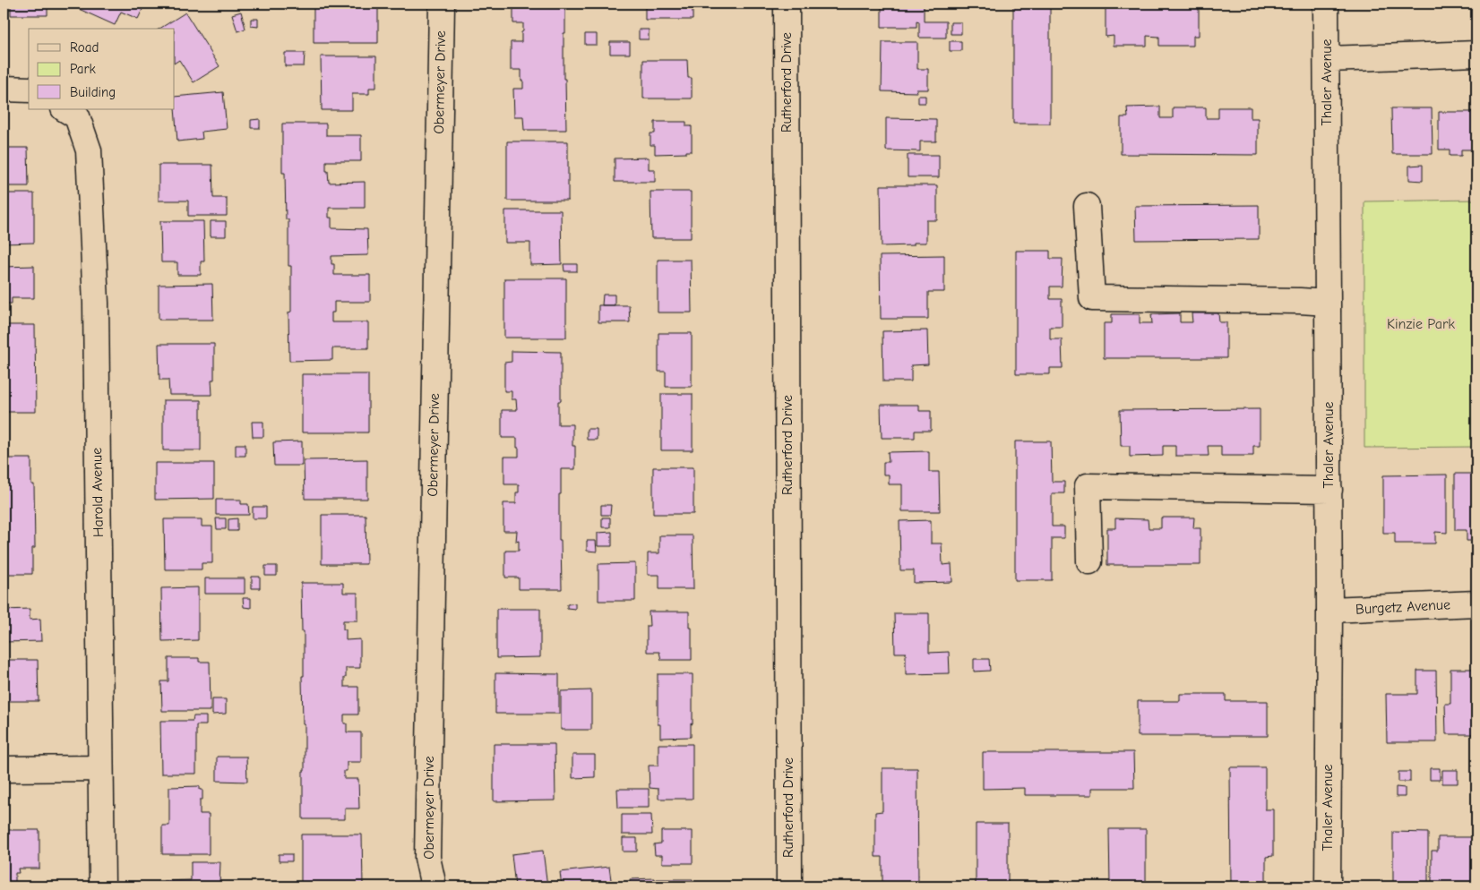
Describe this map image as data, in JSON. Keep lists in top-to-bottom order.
{
  "streets": {
    "street": [
      "Obermeyer Drive",
      "Rutherford Drive",
      "Thaler Avenue",
      "Harold Avenue",
      "Burgetz Avenue"
    ]
  },
  "crossings": [
    ["Thaler Avenue", "Burgetz Avenue"]
  ],
  "parks": ["Kinzie Park"],
  "legend": ["Road", "Park", "Building"]
}
